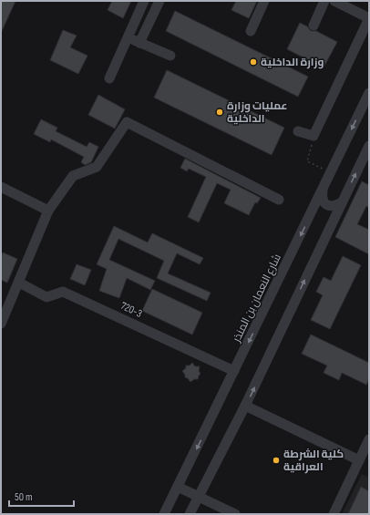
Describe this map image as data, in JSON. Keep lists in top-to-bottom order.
{
  "streets": {
    "street": ["شارع النعمان بن المنذر", "720-3"]
  },
  "crossings": [
    ["شارع النعمان بن المنذر", "720-3"]
  ],
  "places": ["وزارة الداخلية", "عمليات وزارة الداخلية", "كلية الشرطة العراقية"],
  "scale_bar": "50 m"
}
